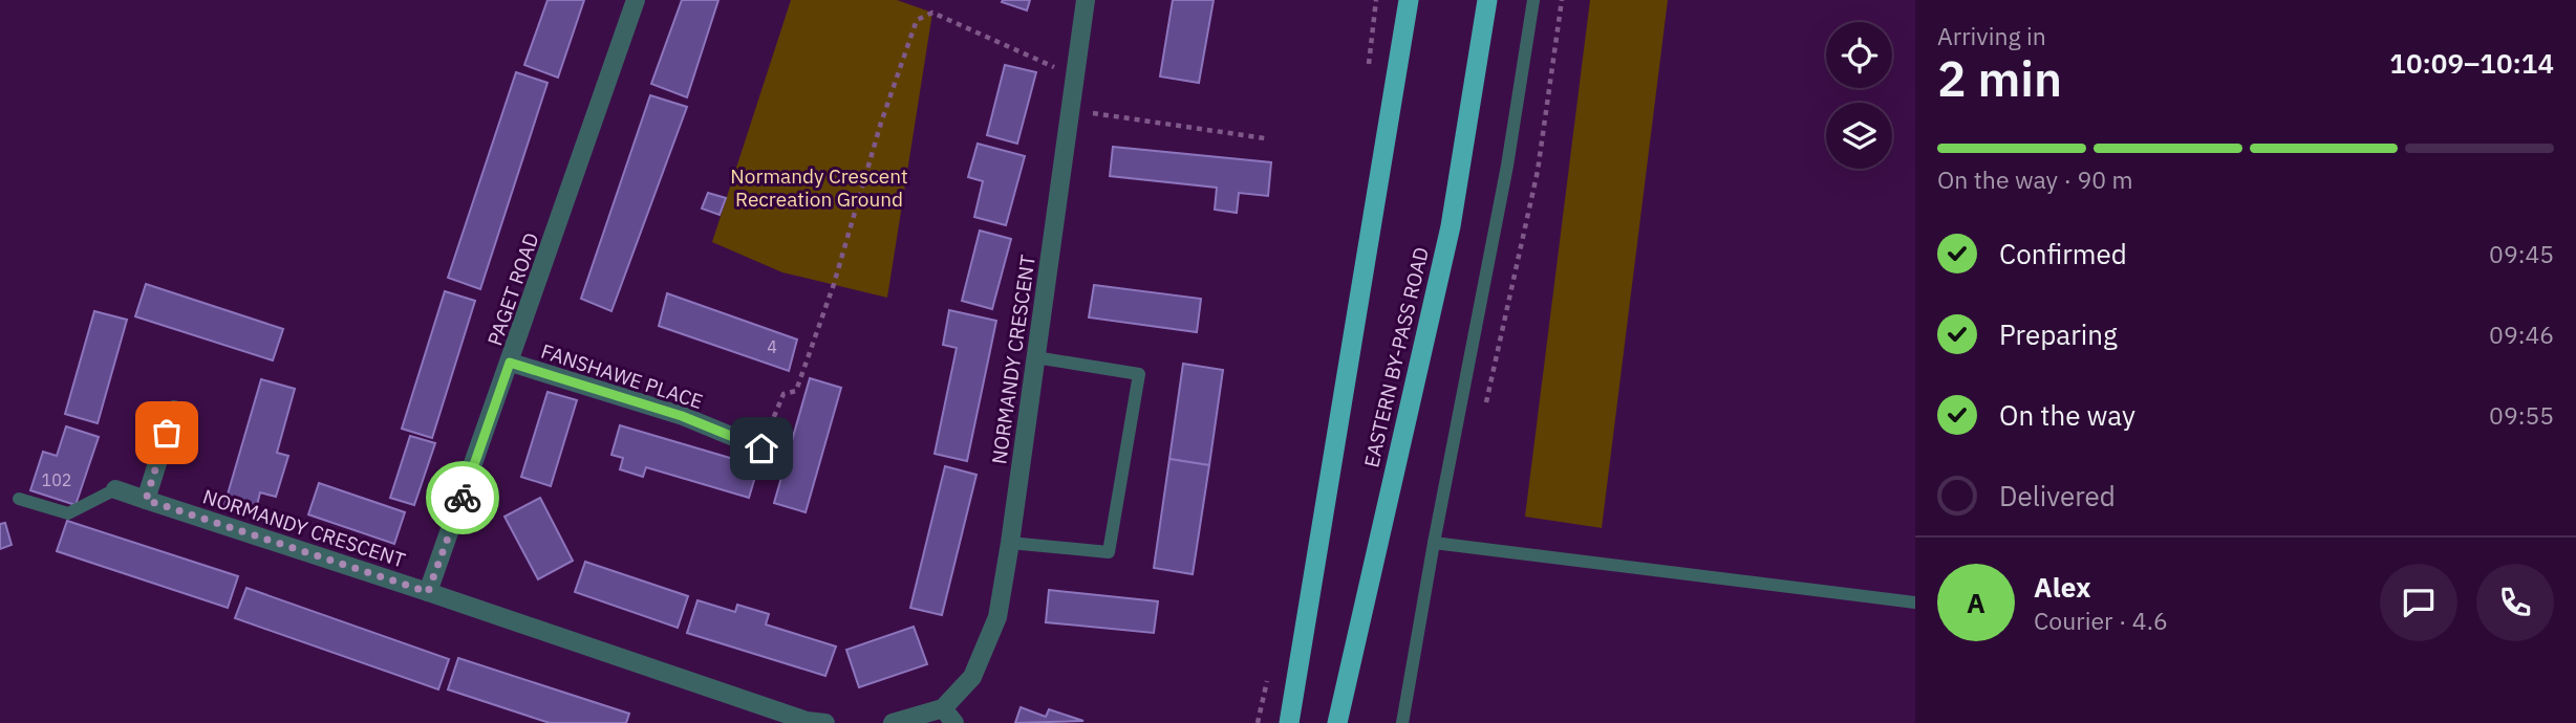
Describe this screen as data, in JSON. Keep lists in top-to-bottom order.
{
  "streets": {
    "highway": ["EASTERN BY-PASS ROAD"],
    "street": ["PAGET ROAD", "NORMANDY CRESCENT", "FANSHAWE PLACE"]
  },
  "crossings": [
    ["PAGET ROAD", "NORMANDY CRESCENT"],
    ["PAGET ROAD", "FANSHAWE PLACE"]
  ],
  "parks": ["Normandy Crescent Recreation Ground"],
  "house_numbers": ["4", "102"],
  "page": {
    "heading": ["2 min", "Arriving in", "10:09–10:14"],
    "panel": ["Alex", "Courier · 4.6"],
    "bar": "On the way · 90 m",
    "list": [
      ["Confirmed", "09:45"],
      ["Preparing", "09:46"],
      ["On the way", "09:55"],
      "Delivered"
    ],
    "round": "A"
  }
}
